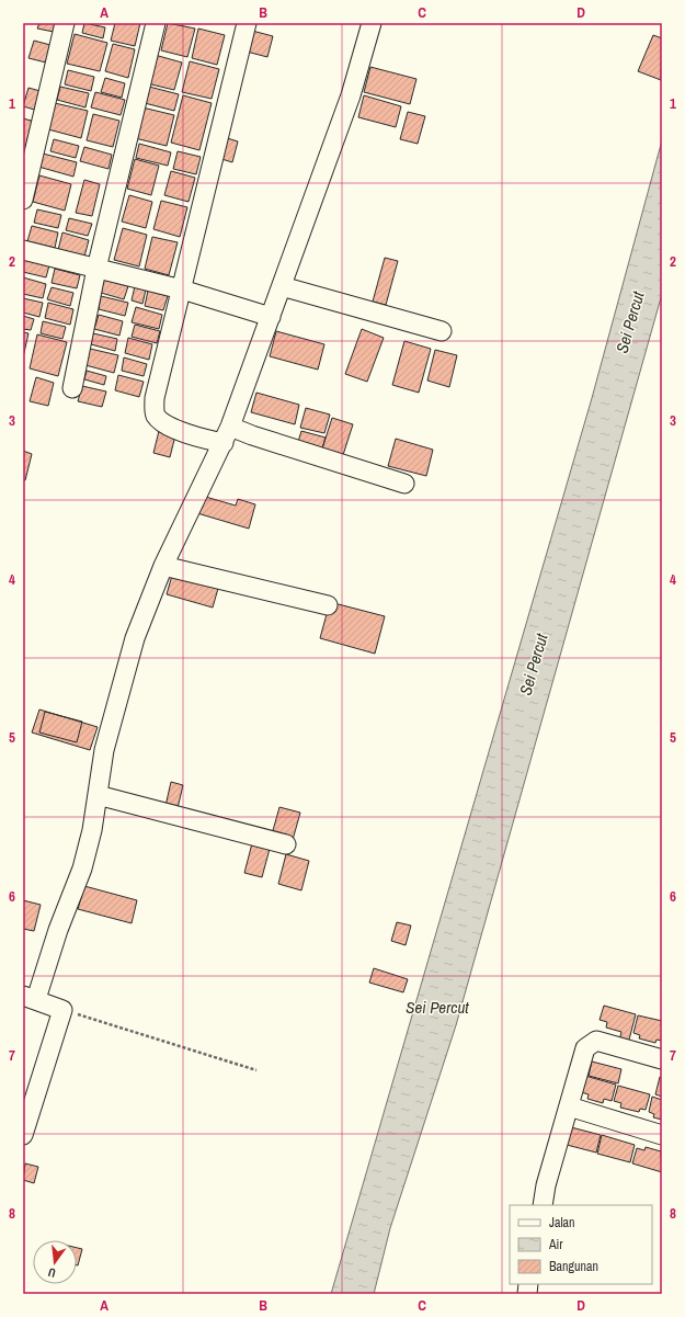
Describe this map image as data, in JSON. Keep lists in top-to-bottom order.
{
  "water": ["Sei Percut"],
  "legend": ["Jalan", "Air", "Bangunan"],
  "north": "bottom",
  "grid": {
    "columns": [
      "A",
      "B",
      "C",
      "D"
    ],
    "rows": [
      "1",
      "2",
      "3",
      "4",
      "5",
      "6",
      "7",
      "8"
    ]
  }
}
